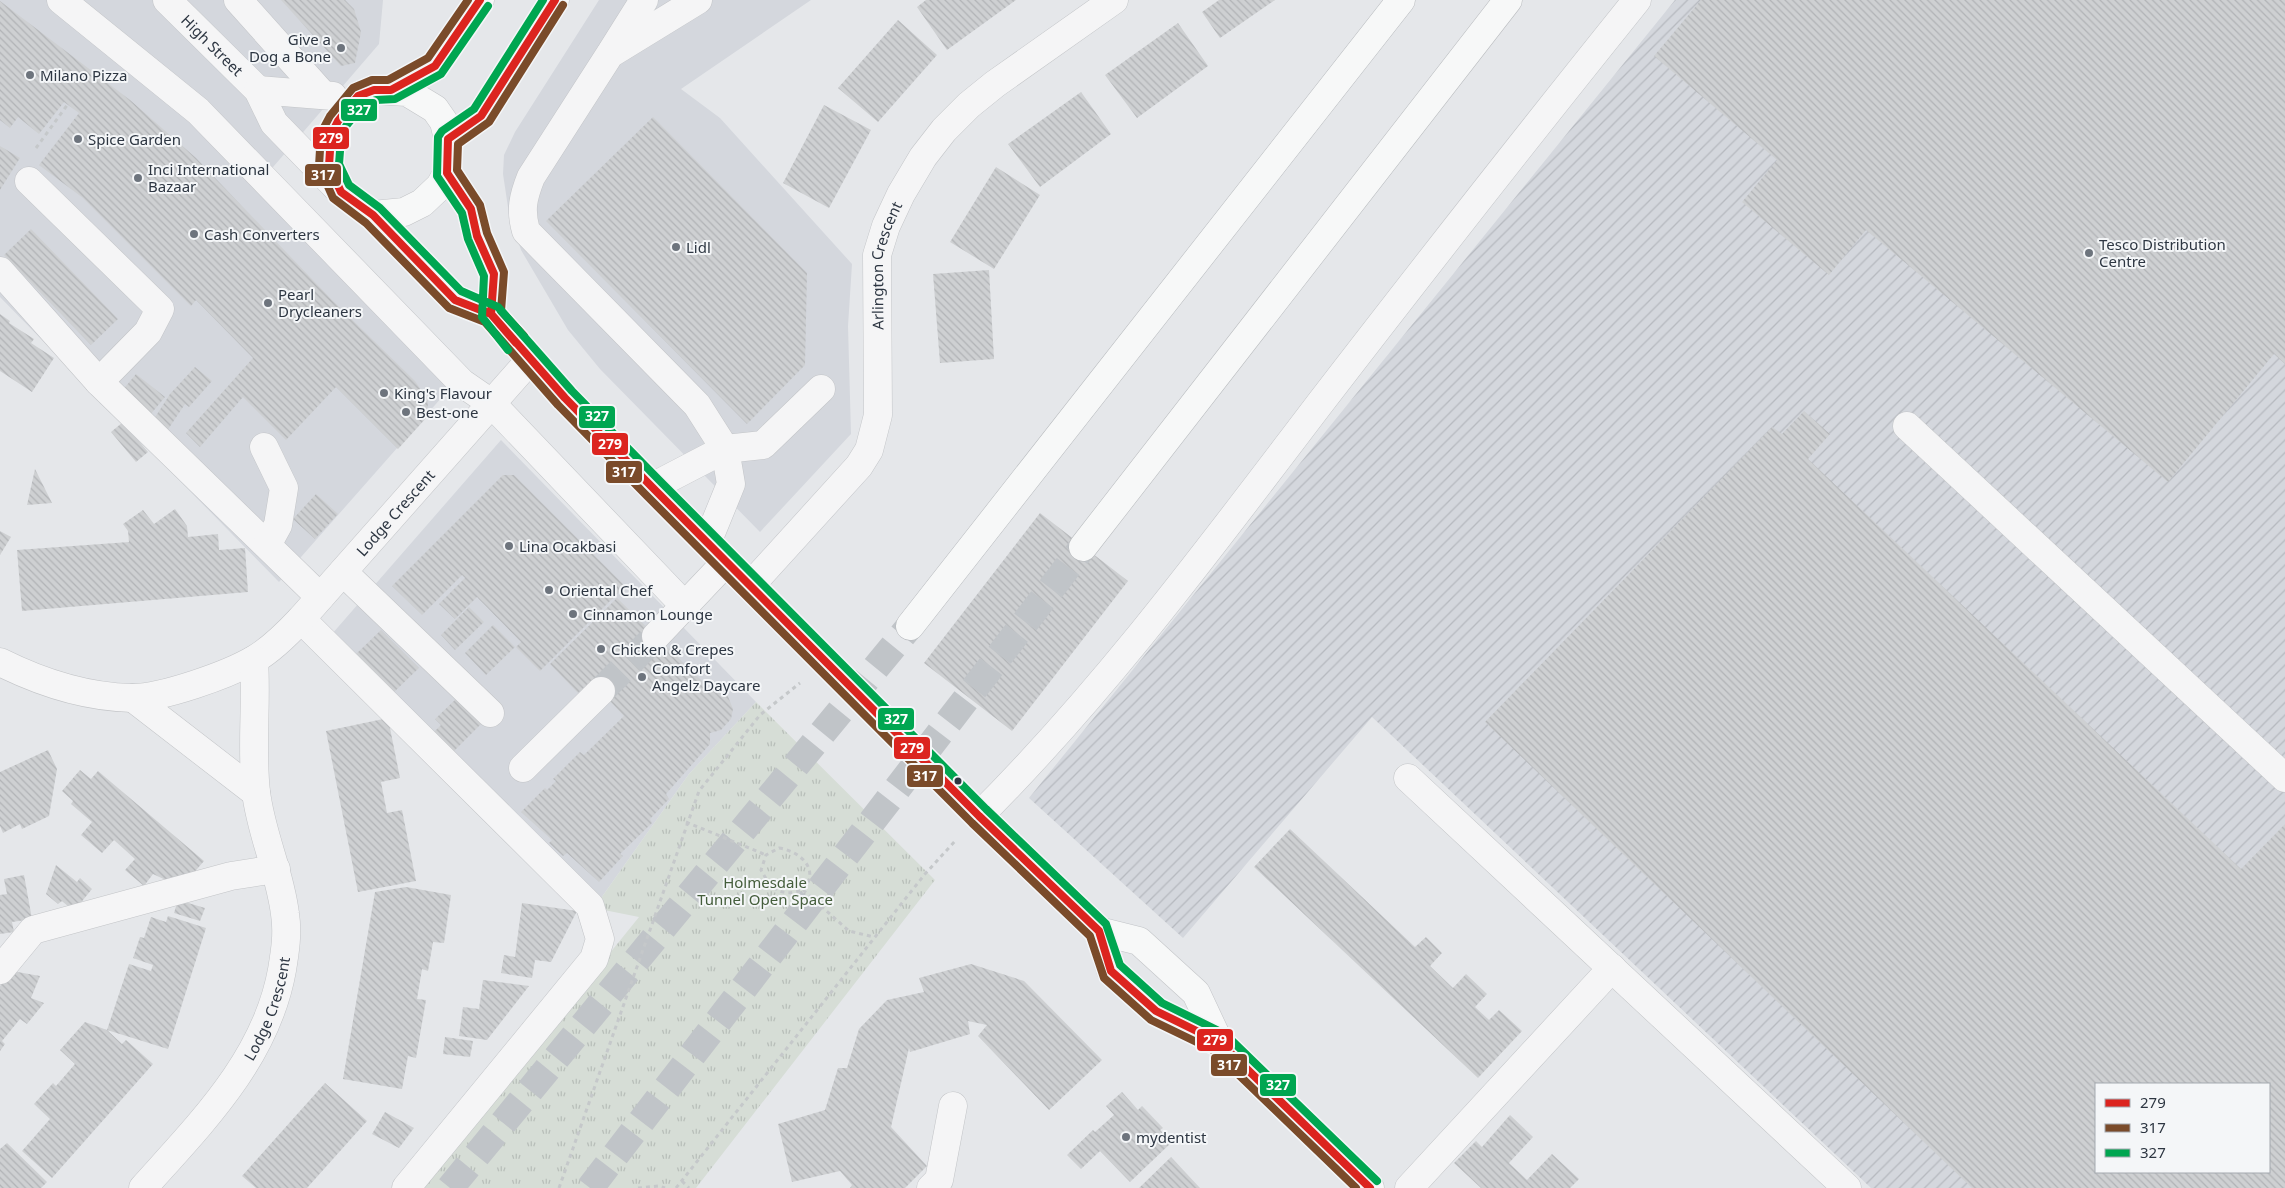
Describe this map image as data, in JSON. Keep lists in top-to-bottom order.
{
  "streets": {
    "street": ["High Street", "Arlington Crescent", "Lodge Crescent"]
  },
  "parks": ["Holmesdale Tunnel Open Space"],
  "places": [
    "Give a Dog a Bone",
    "Milano Pizza",
    "Spice Garden",
    "Inci International Bazaar",
    "Cash Converters",
    "Lidl",
    "Tesco Distribution Centre",
    "Pearl Drycleaners",
    "King's Flavour",
    "Best-one",
    "Lina Ocakbasi",
    "Oriental Chef",
    "Cinnamon Lounge",
    "Chicken & Crepes",
    "Comfort Angelz Daycare",
    "mydentist"
  ],
  "lines": ["transit line 279", "transit line 317", "transit line 327"],
  "legend": ["279", "317", "327"]
}
